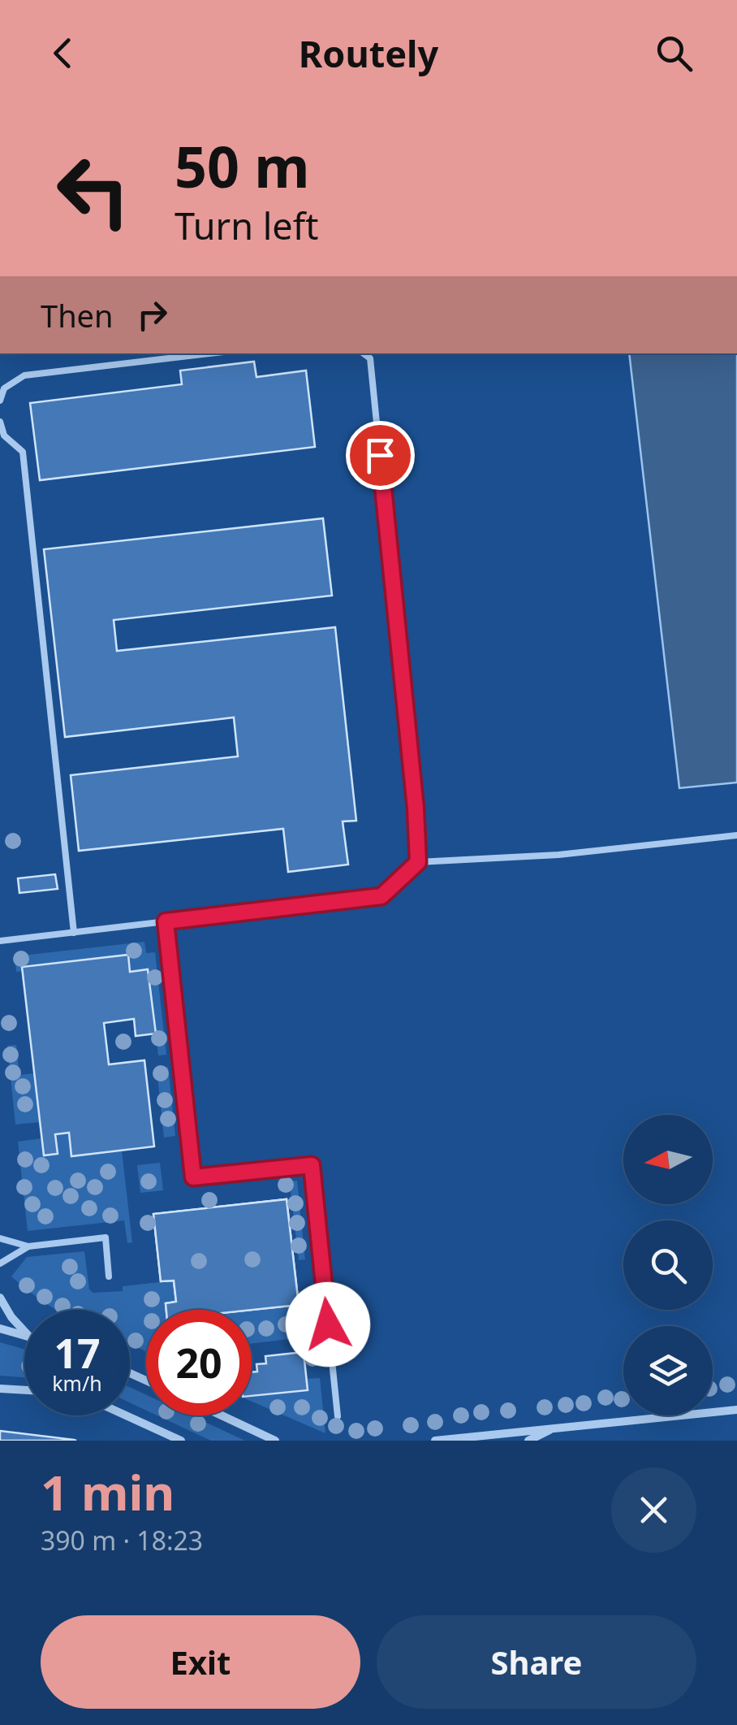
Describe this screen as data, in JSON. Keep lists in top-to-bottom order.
{
  "north": "left",
  "page": {
    "header": "Routely",
    "turn": ["50 m", "Turn left"],
    "then": "Then",
    "speed": "17 km/h",
    "limit": "20",
    "heading": ["1 min", "390 m · 18:23"],
    "buttons": ["Exit", "Share"]
  }
}
